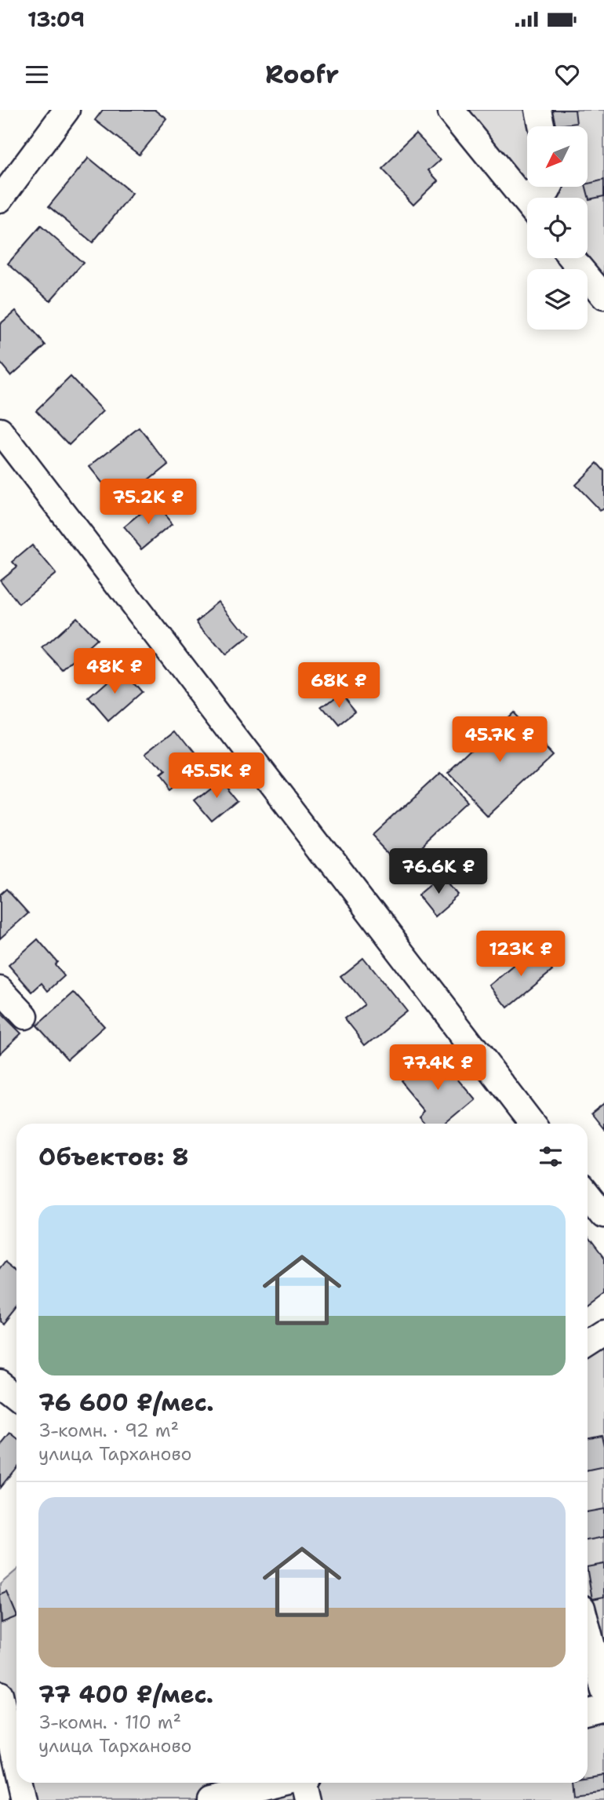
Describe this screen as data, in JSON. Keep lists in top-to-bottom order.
{
  "north": "bottom left",
  "page": {
    "status": "13:09",
    "header": "Roofr",
    "price": [
      "75.2K ₽",
      "48K ₽",
      "68K ₽",
      "45.7K ₽",
      "45.5K ₽",
      "76.6K ₽",
      "123K ₽",
      "77.4K ₽"
    ],
    "heading": "Объектов: 8",
    "list": [
      {
        "name": "76 600 ₽/мес.",
        "note": "3-комн. · 92 m² · улица Тарханово"
      },
      {
        "name": "77 400 ₽/мес.",
        "note": "3-комн. · 110 m² · улица Тарханово"
      }
    ]
  }
}
